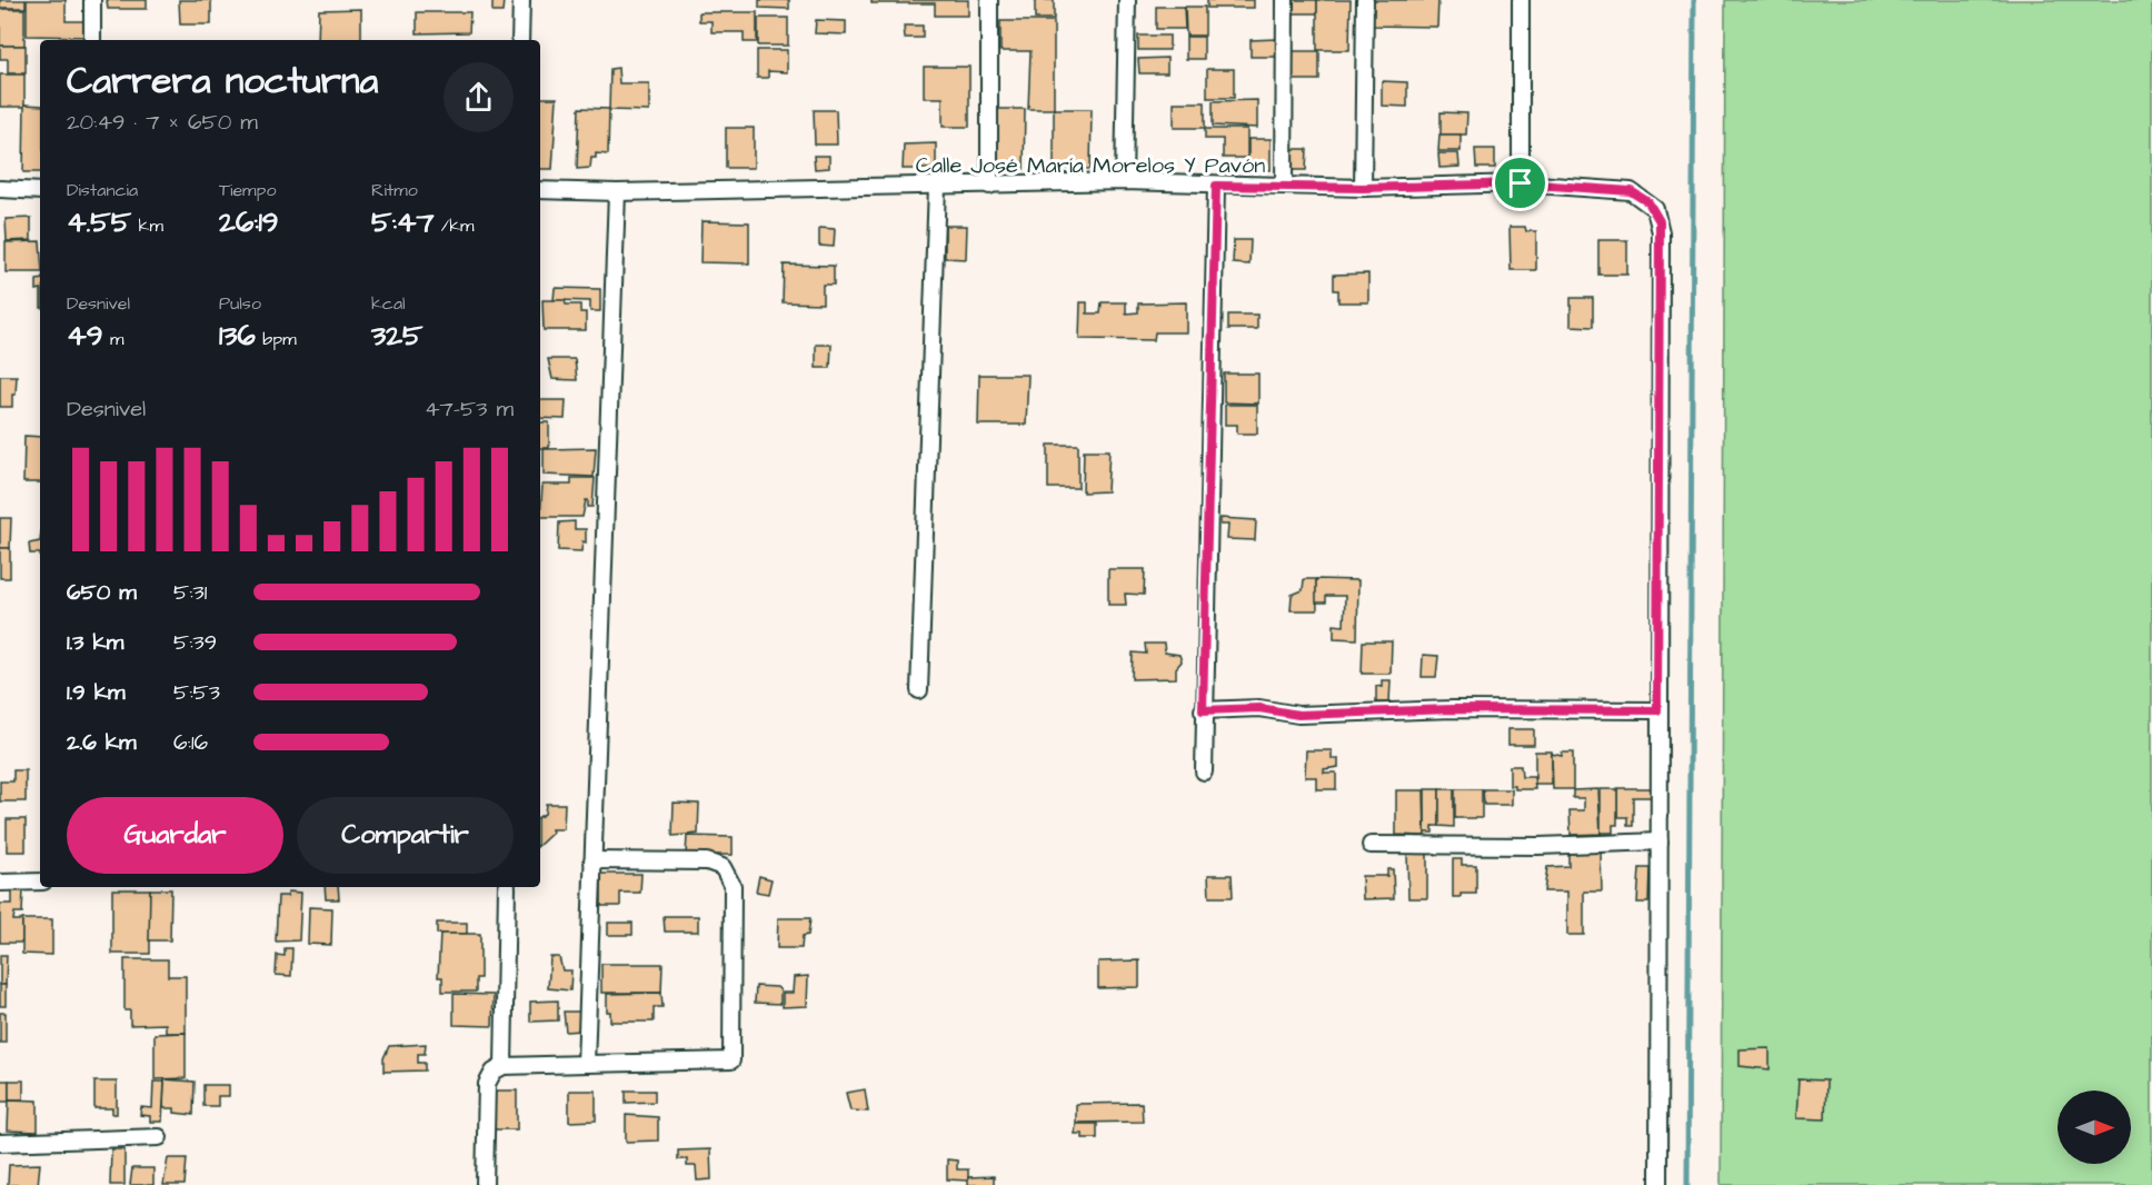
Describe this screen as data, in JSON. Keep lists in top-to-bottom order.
{
  "streets": {
    "street": ["Calle José María Morelos Y Pavón"]
  },
  "north": "right",
  "page": {
    "heading": ["Carrera nocturna", "20:49 · 7 × 650 m"],
    "stats": [
      ["Distancia", "4.55 km"],
      ["Tiempo", "26:19"],
      ["Ritmo", "5:47 /km"],
      ["Desnivel", "49 m"],
      ["Pulso", "136 bpm"],
      ["kcal", "325"]
    ],
    "chart": ["Desnivel", "47–53 m"],
    "list": [
      {
        "name": "650 m",
        "note": "5:31"
      },
      {
        "name": "1.3 km",
        "note": "5:39"
      },
      {
        "name": "1.9 km",
        "note": "5:53"
      },
      {
        "name": "2.6 km",
        "note": "6:16"
      }
    ],
    "buttons": ["Guardar", "Compartir"]
  }
}
